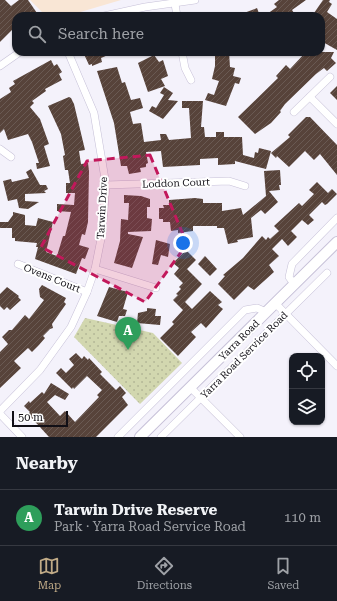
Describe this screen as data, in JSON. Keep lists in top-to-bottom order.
{
  "streets": {
    "main road": ["Yarra Road"],
    "street": [
      "Loddon Court",
      "Tarwin Drive",
      "Ovens Court",
      "Yarra Road Service Road"
    ]
  },
  "crossings": [
    ["Loddon Court", "Tarwin Drive"],
    ["Tarwin Drive", "Ovens Court"],
    ["Yarra Road", "Yarra Road Service Road"]
  ],
  "scale_bar": "50 m",
  "page": {
    "search": "Search here",
    "pins": "A",
    "scale": "50 m",
    "heading": "Nearby",
    "list": [
      {
        "mark": "A",
        "name": "Tarwin Drive Reserve",
        "note": "Park · Yarra Road Service Road",
        "value": "110 m"
      }
    ],
    "nav": ["Map", "Directions", "Saved"]
  }
}
